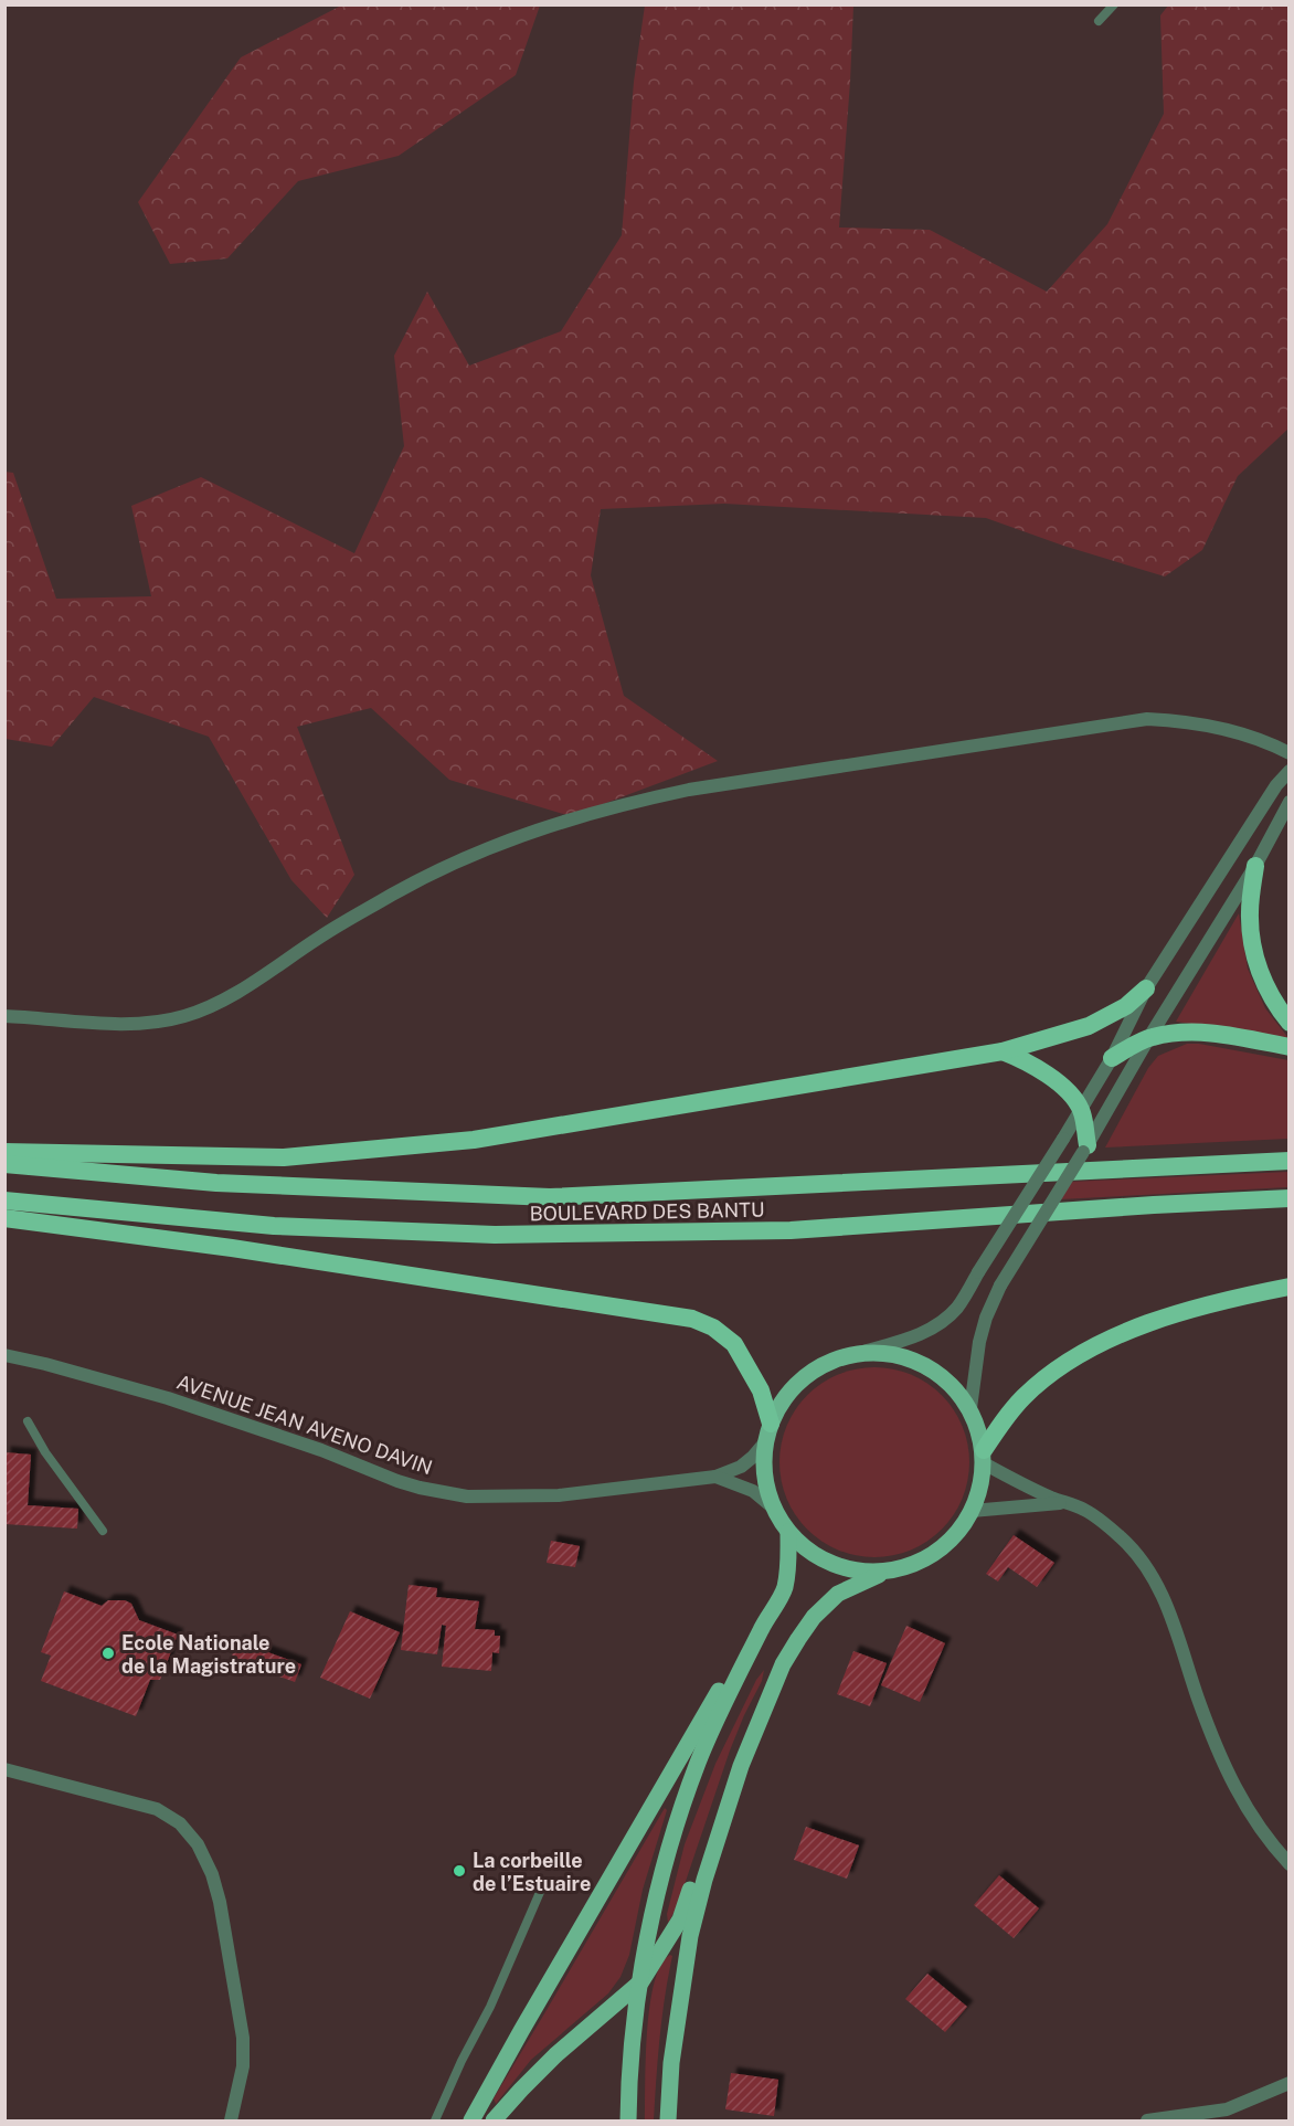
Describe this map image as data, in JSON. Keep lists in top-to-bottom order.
{
  "streets": {
    "highway": ["BOULEVARD DES BANTU"],
    "street": ["AVENUE JEAN AVENO DAVIN"]
  },
  "places": ["Ecole Nationale de la Magistrature", "La corbeille de l’Estuaire"]
}
